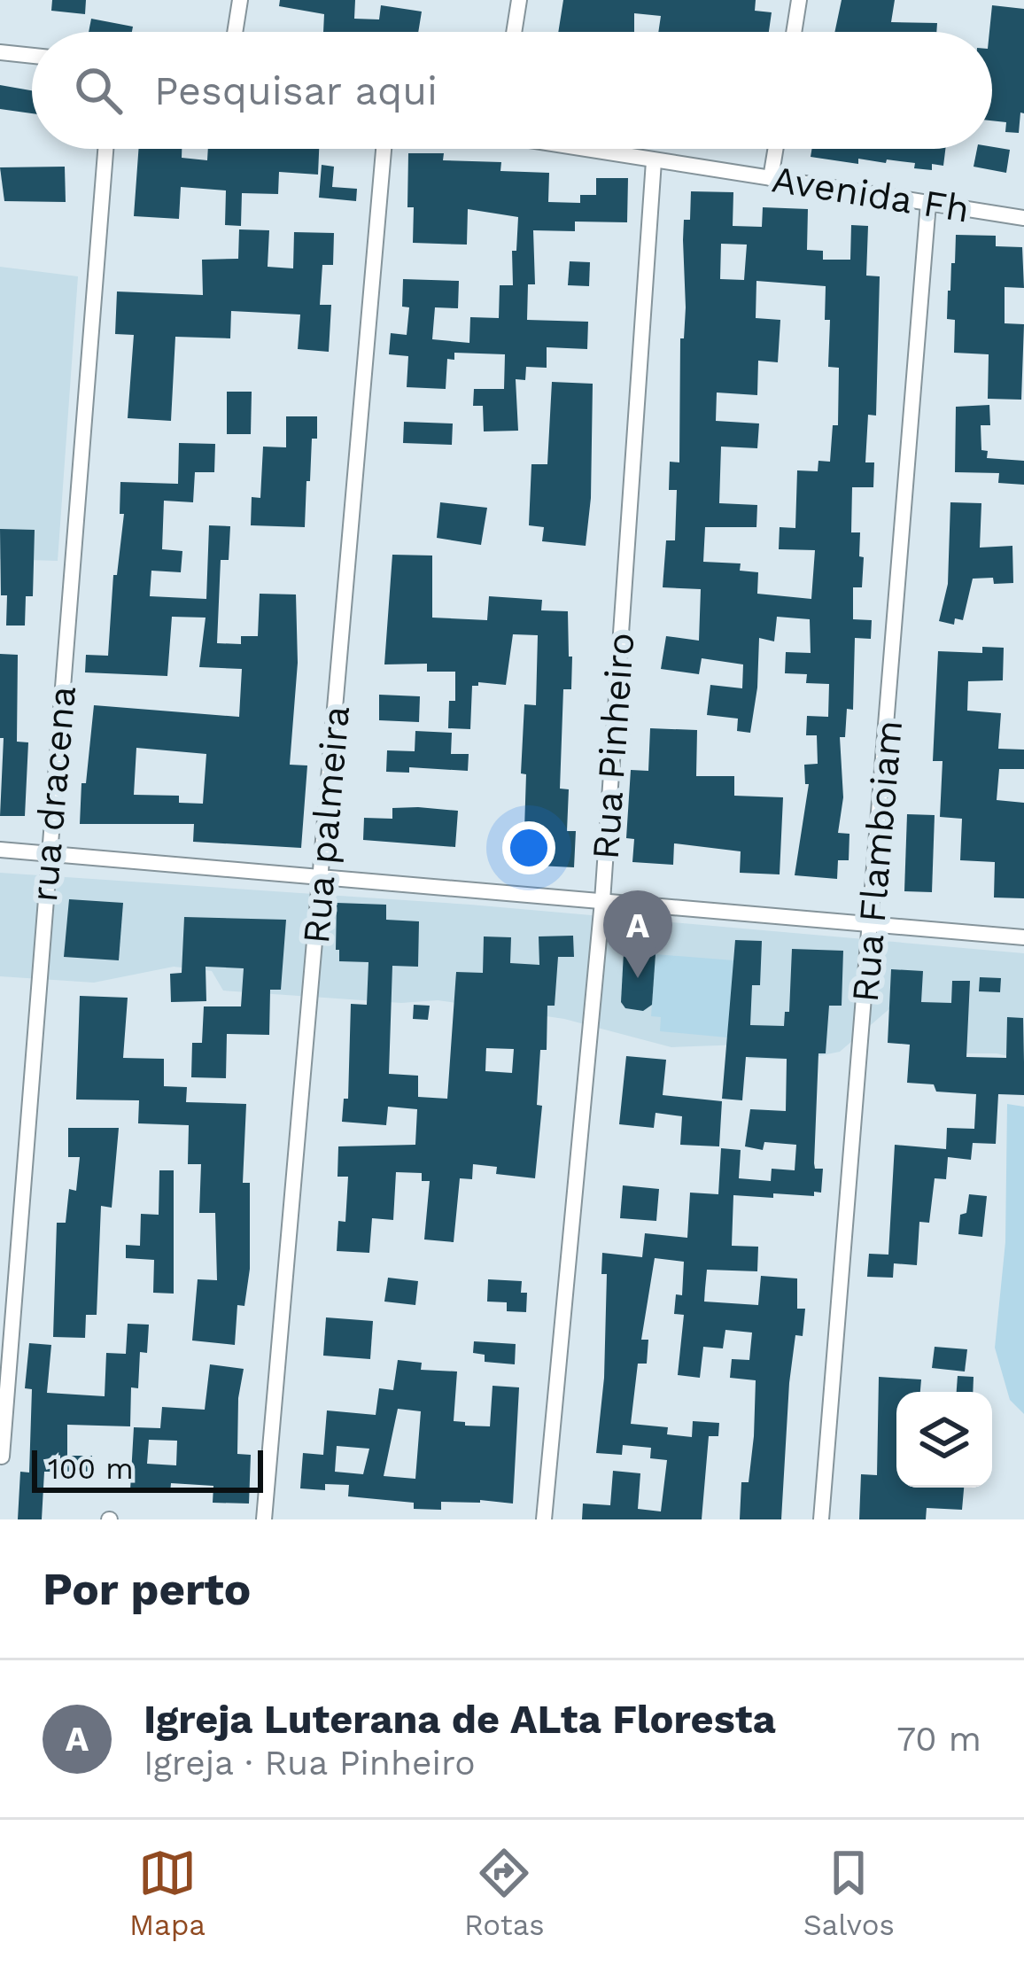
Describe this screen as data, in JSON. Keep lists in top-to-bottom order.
{
  "streets": {
    "street": [
      "Avenida Fh",
      "Rua Pinheiro",
      "rua dracena",
      "Rua palmeira",
      "Rua Flamboiam"
    ]
  },
  "crossings": [
    ["Avenida Fh", "Rua Pinheiro"],
    ["Avenida Fh", "Rua Flamboiam"]
  ],
  "scale_bar": "100 m",
  "page": {
    "search": "Pesquisar aqui",
    "pins": "A",
    "scale": "100 m",
    "heading": "Por perto",
    "list": [
      {
        "mark": "A",
        "name": "Igreja Luterana de ALta Floresta",
        "note": "Igreja · Rua Pinheiro",
        "value": "70 m"
      }
    ],
    "nav": ["Mapa", "Rotas", "Salvos"]
  }
}
